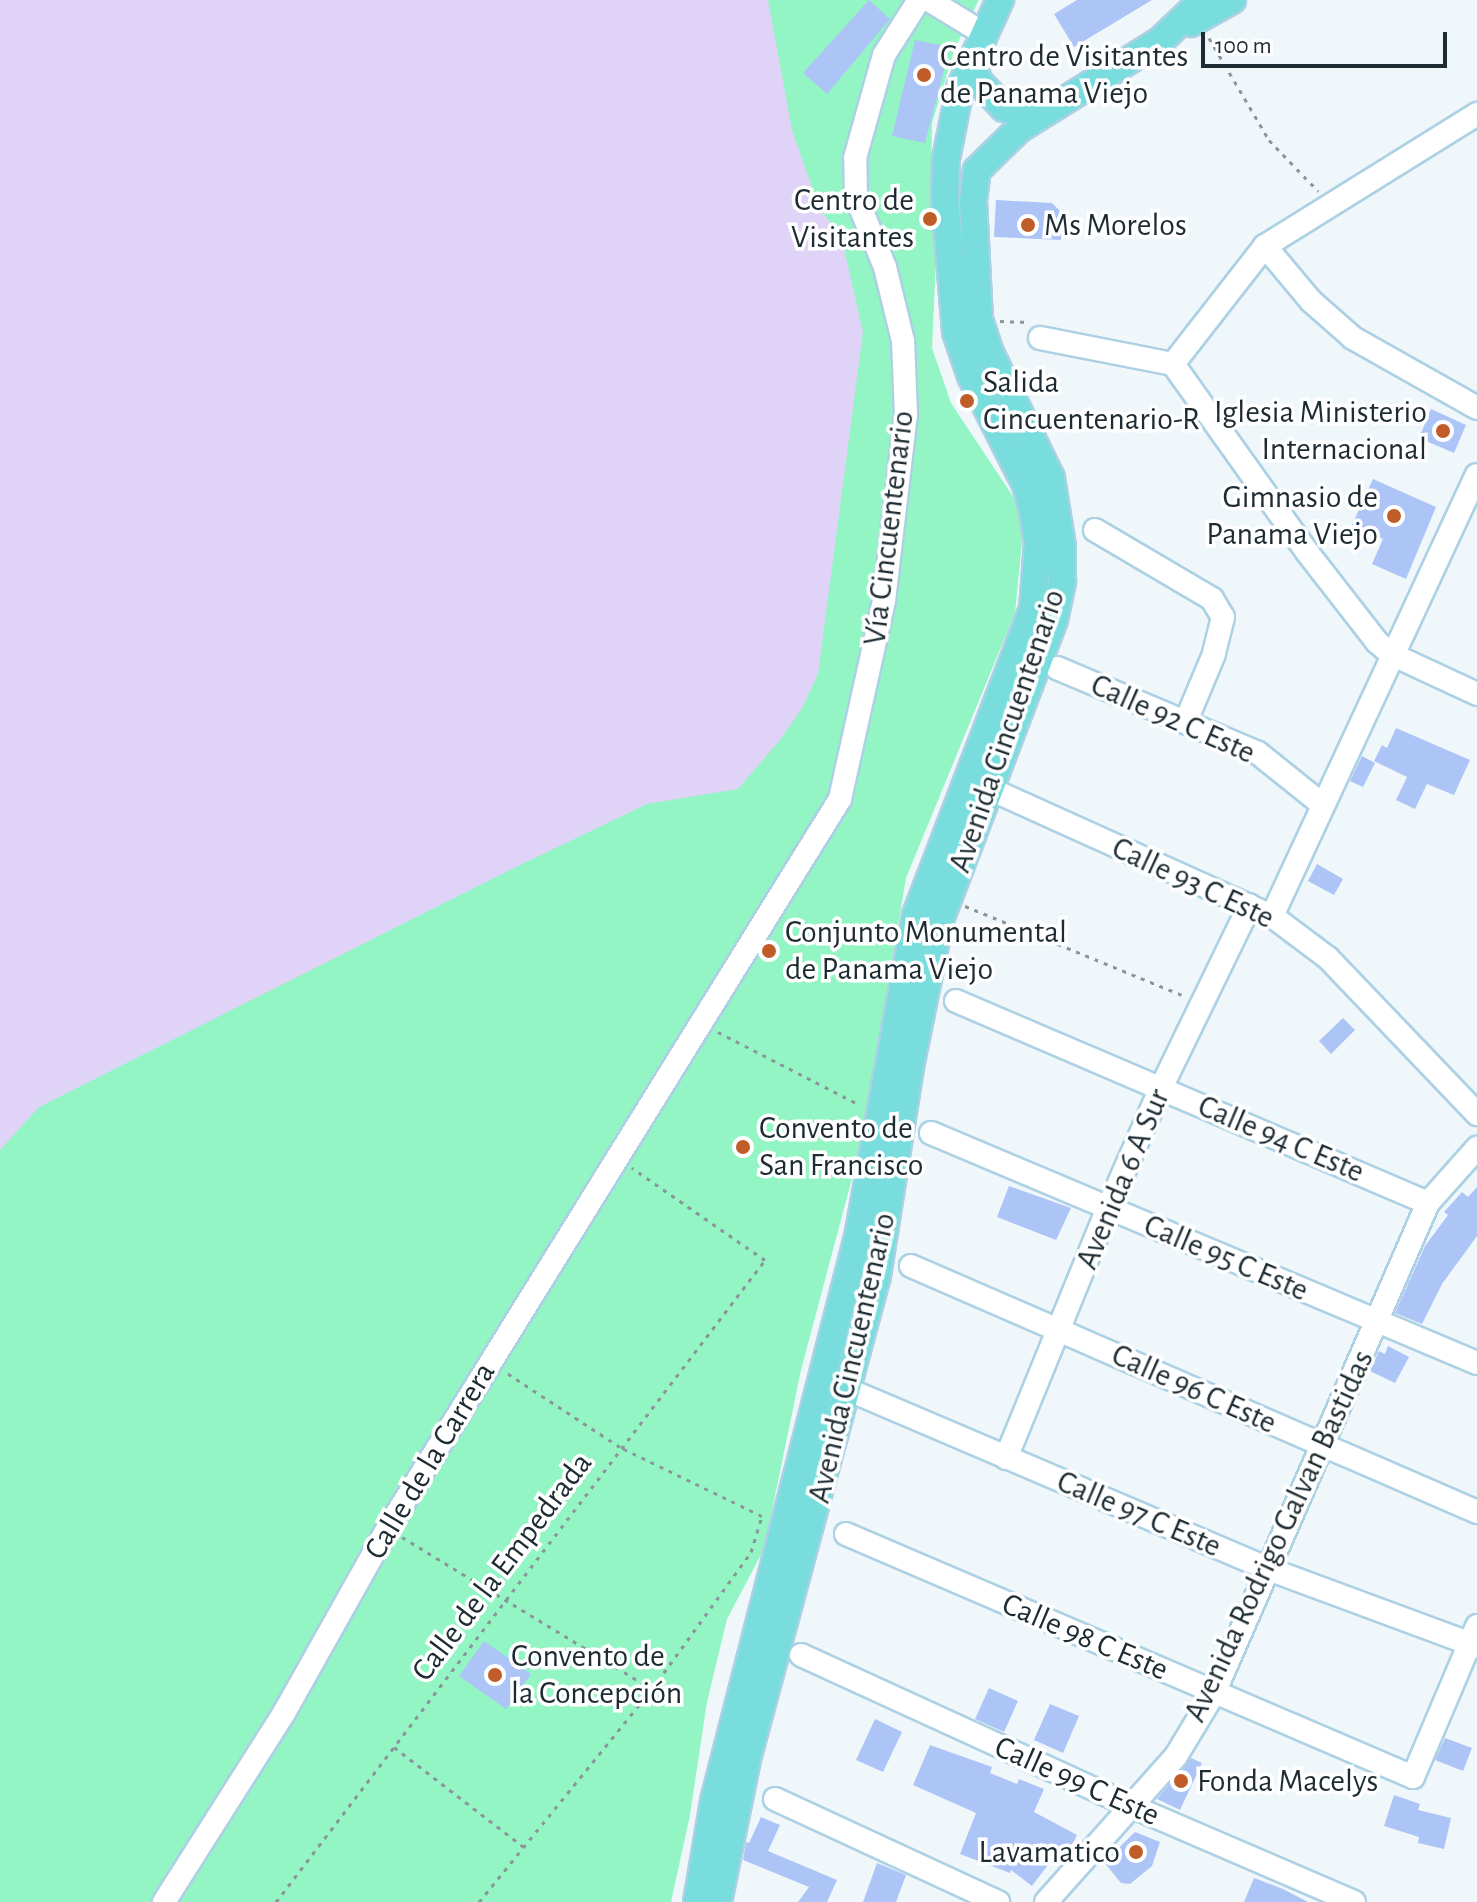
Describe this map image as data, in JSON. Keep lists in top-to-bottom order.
{
  "streets": {
    "main road": ["Avenida Cincuentenario"],
    "street": [
      "Vía Cincuentenario",
      "Calle 92 C Este",
      "Calle 93 C Este",
      "Calle 94 C Este",
      "Avenida 6 A Sur",
      "Calle 95 C Este",
      "Calle 96 C Este",
      "Calle de la Carrera",
      "Calle 97 C Este",
      "Avenida Rodrigo Galvan Bastidas",
      "Calle 98 C Este",
      "Calle 99 C Este"
    ],
    "path": ["Calle de la Empedrada"]
  },
  "crossings": [
    ["Vía Cincuentenario", "Calle de la Carrera"],
    ["Avenida Cincuentenario", "Calle 93 C Este"],
    ["Avenida Cincuentenario", "Calle 97 C Este"],
    ["Calle 93 C Este", "Avenida 6 A Sur"],
    ["Calle 94 C Este", "Avenida 6 A Sur"],
    ["Calle 94 C Este", "Avenida Rodrigo Galvan Bastidas"],
    ["Avenida 6 A Sur", "Calle 95 C Este"],
    ["Avenida 6 A Sur", "Calle 96 C Este"],
    ["Avenida 6 A Sur", "Calle 97 C Este"],
    ["Calle 95 C Este", "Avenida Rodrigo Galvan Bastidas"],
    ["Calle 96 C Este", "Avenida Rodrigo Galvan Bastidas"],
    ["Calle de la Carrera", "Calle de la Empedrada"],
    ["Calle 97 C Este", "Avenida Rodrigo Galvan Bastidas"],
    ["Calle 97 C Este", "Calle 98 C Este"],
    ["Avenida Rodrigo Galvan Bastidas", "Calle 98 C Este"],
    ["Avenida Rodrigo Galvan Bastidas", "Calle 99 C Este"]
  ],
  "places": [
    "Centro de Visitantes de Panama Viejo",
    "Centro de Visitantes",
    "Ms Morelos",
    "Salida Cincuentenario-R",
    "Iglesia Ministerio Internacional",
    "Gimnasio de Panama Viejo",
    "Conjunto Monumental de Panama Viejo",
    "Convento de San Francisco",
    "Convento de la Concepción",
    "Fonda Macelys",
    "Lavamatico"
  ],
  "scale_bar": "100 m"
}
